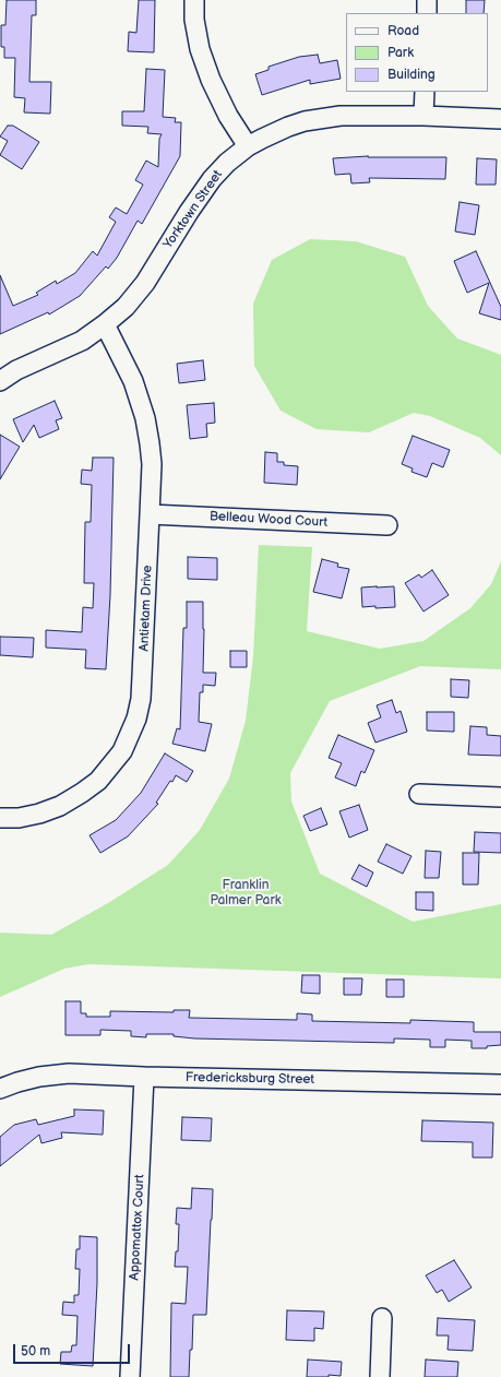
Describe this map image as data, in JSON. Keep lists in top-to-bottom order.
{
  "streets": {
    "street": [
      "Yorktown Street",
      "Belleau Wood Court",
      "Antietam Drive",
      "Fredericksburg Street",
      "Appomattox Court"
    ]
  },
  "crossings": [
    ["Yorktown Street", "Antietam Drive"],
    ["Belleau Wood Court", "Antietam Drive"],
    ["Fredericksburg Street", "Appomattox Court"]
  ],
  "parks": ["Franklin Palmer Park"],
  "legend": ["Road", "Park", "Building"],
  "scale_bar": "50 m"
}
